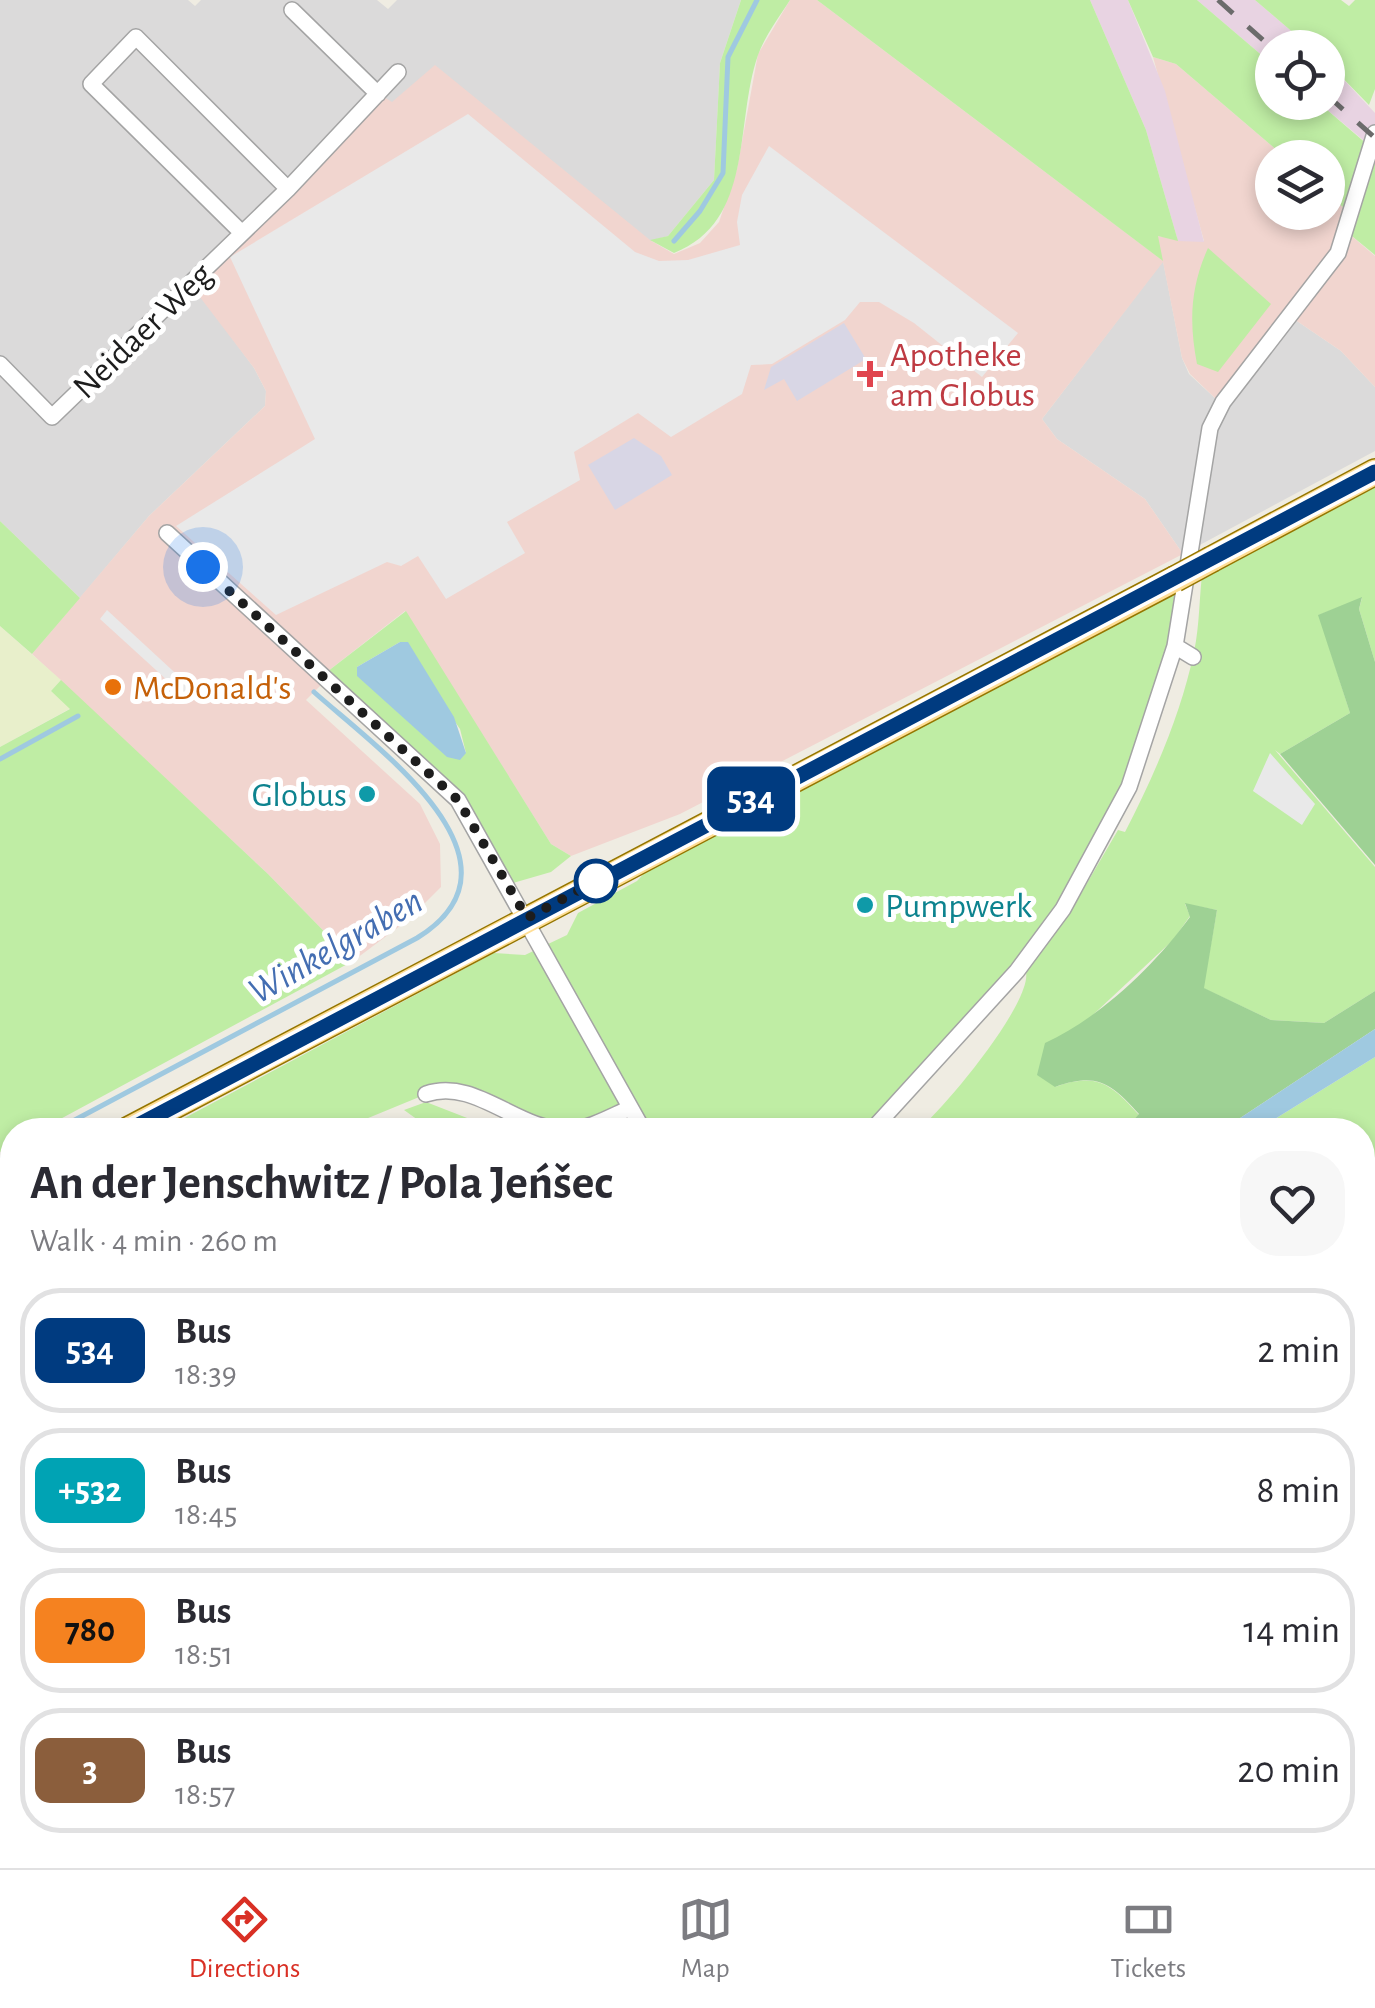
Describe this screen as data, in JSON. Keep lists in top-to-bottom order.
{
  "streets": {
    "street": ["Neidaer Weg"]
  },
  "water": ["Winkelgraben"],
  "places": {
    "health": ["Apotheke am Globus"],
    "other": ["McDonald's", "Globus", "Pumpwerk"]
  },
  "lines": ["bus line 534"],
  "page": {
    "on_map": "534",
    "heading": ["An der Jenschwitz / Pola Jeńšec", "Walk · 4 min · 260 m"],
    "list": [
      {
        "mark": "534",
        "name": "Bus",
        "note": "18:39",
        "value": "2 min"
      },
      {
        "mark": "+532",
        "name": "Bus",
        "note": "18:45",
        "value": "8 min"
      },
      {
        "mark": "780",
        "name": "Bus",
        "note": "18:51",
        "value": "14 min"
      },
      {
        "mark": "3",
        "name": "Bus",
        "note": "18:57",
        "value": "20 min"
      }
    ],
    "tabs": ["Directions", "Map", "Tickets"]
  }
}
